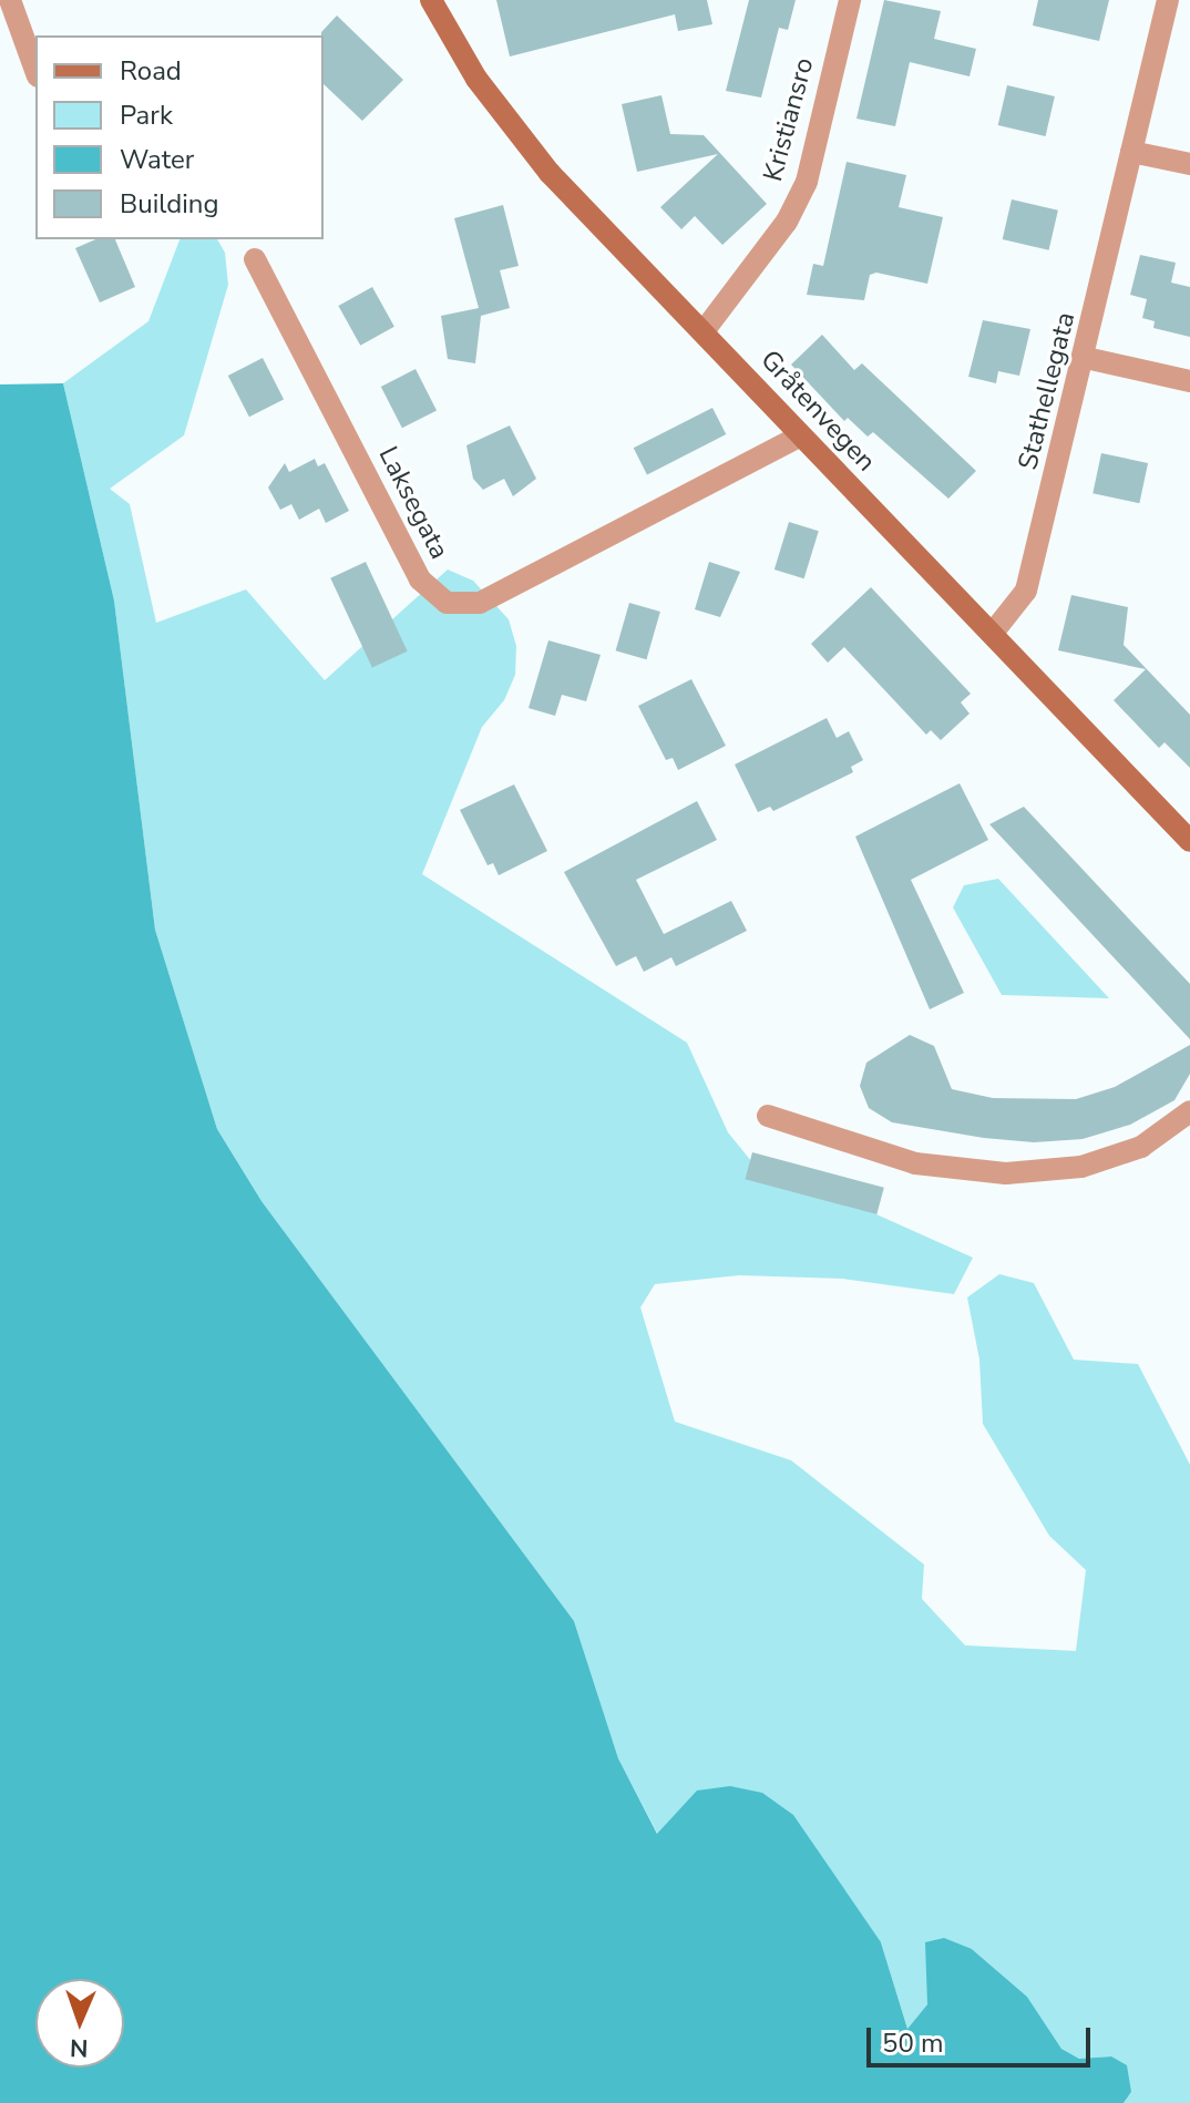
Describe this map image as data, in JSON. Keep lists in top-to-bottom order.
{
  "streets": {
    "street": [
      "Kristiansro",
      "Stathellegata",
      "Gråtenvegen",
      "Laksegata"
    ]
  },
  "crossings": [
    ["Kristiansro", "Gråtenvegen"],
    ["Stathellegata", "Gråtenvegen"],
    ["Gråtenvegen", "Laksegata"]
  ],
  "legend": [
    "Road",
    "Park",
    "Water",
    "Building"
  ],
  "scale_bar": "50 m",
  "north": "bottom"
}
